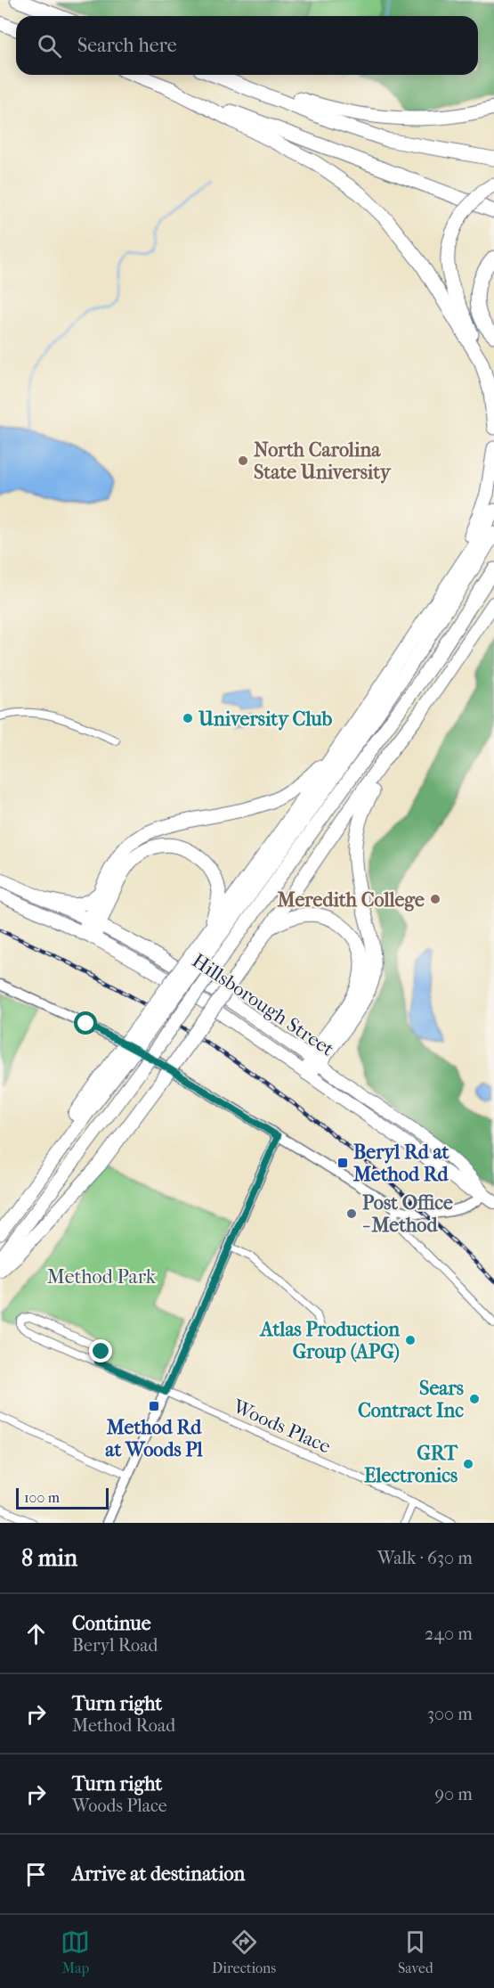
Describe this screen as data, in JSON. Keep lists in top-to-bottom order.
{
  "streets": {
    "main road": ["Hillsborough Street"],
    "street": ["Woods Place"]
  },
  "parks": ["Method Park"],
  "places": {
    "other": [
      "North Carolina State University",
      "University Club",
      "Meredith College",
      "Post Office - Method",
      "Atlas Production Group (APG)",
      "Sears Contract Inc",
      "GRT Electronics"
    ],
    "transit": ["Beryl Rd at Method Rd", "Method Rd at Woods Pl"]
  },
  "scale_bar": "100 m",
  "page": {
    "search": "Search here",
    "scale": "100 m",
    "heading": ["8 min", "Walk · 630 m"],
    "list": [
      ["Continue", "Beryl Road", "240 m"],
      ["Turn right", "Method Road", "300 m"],
      ["Turn right", "Woods Place", "90 m"],
      "Arrive at destination"
    ],
    "nav": ["Map", "Directions", "Saved"]
  }
}
